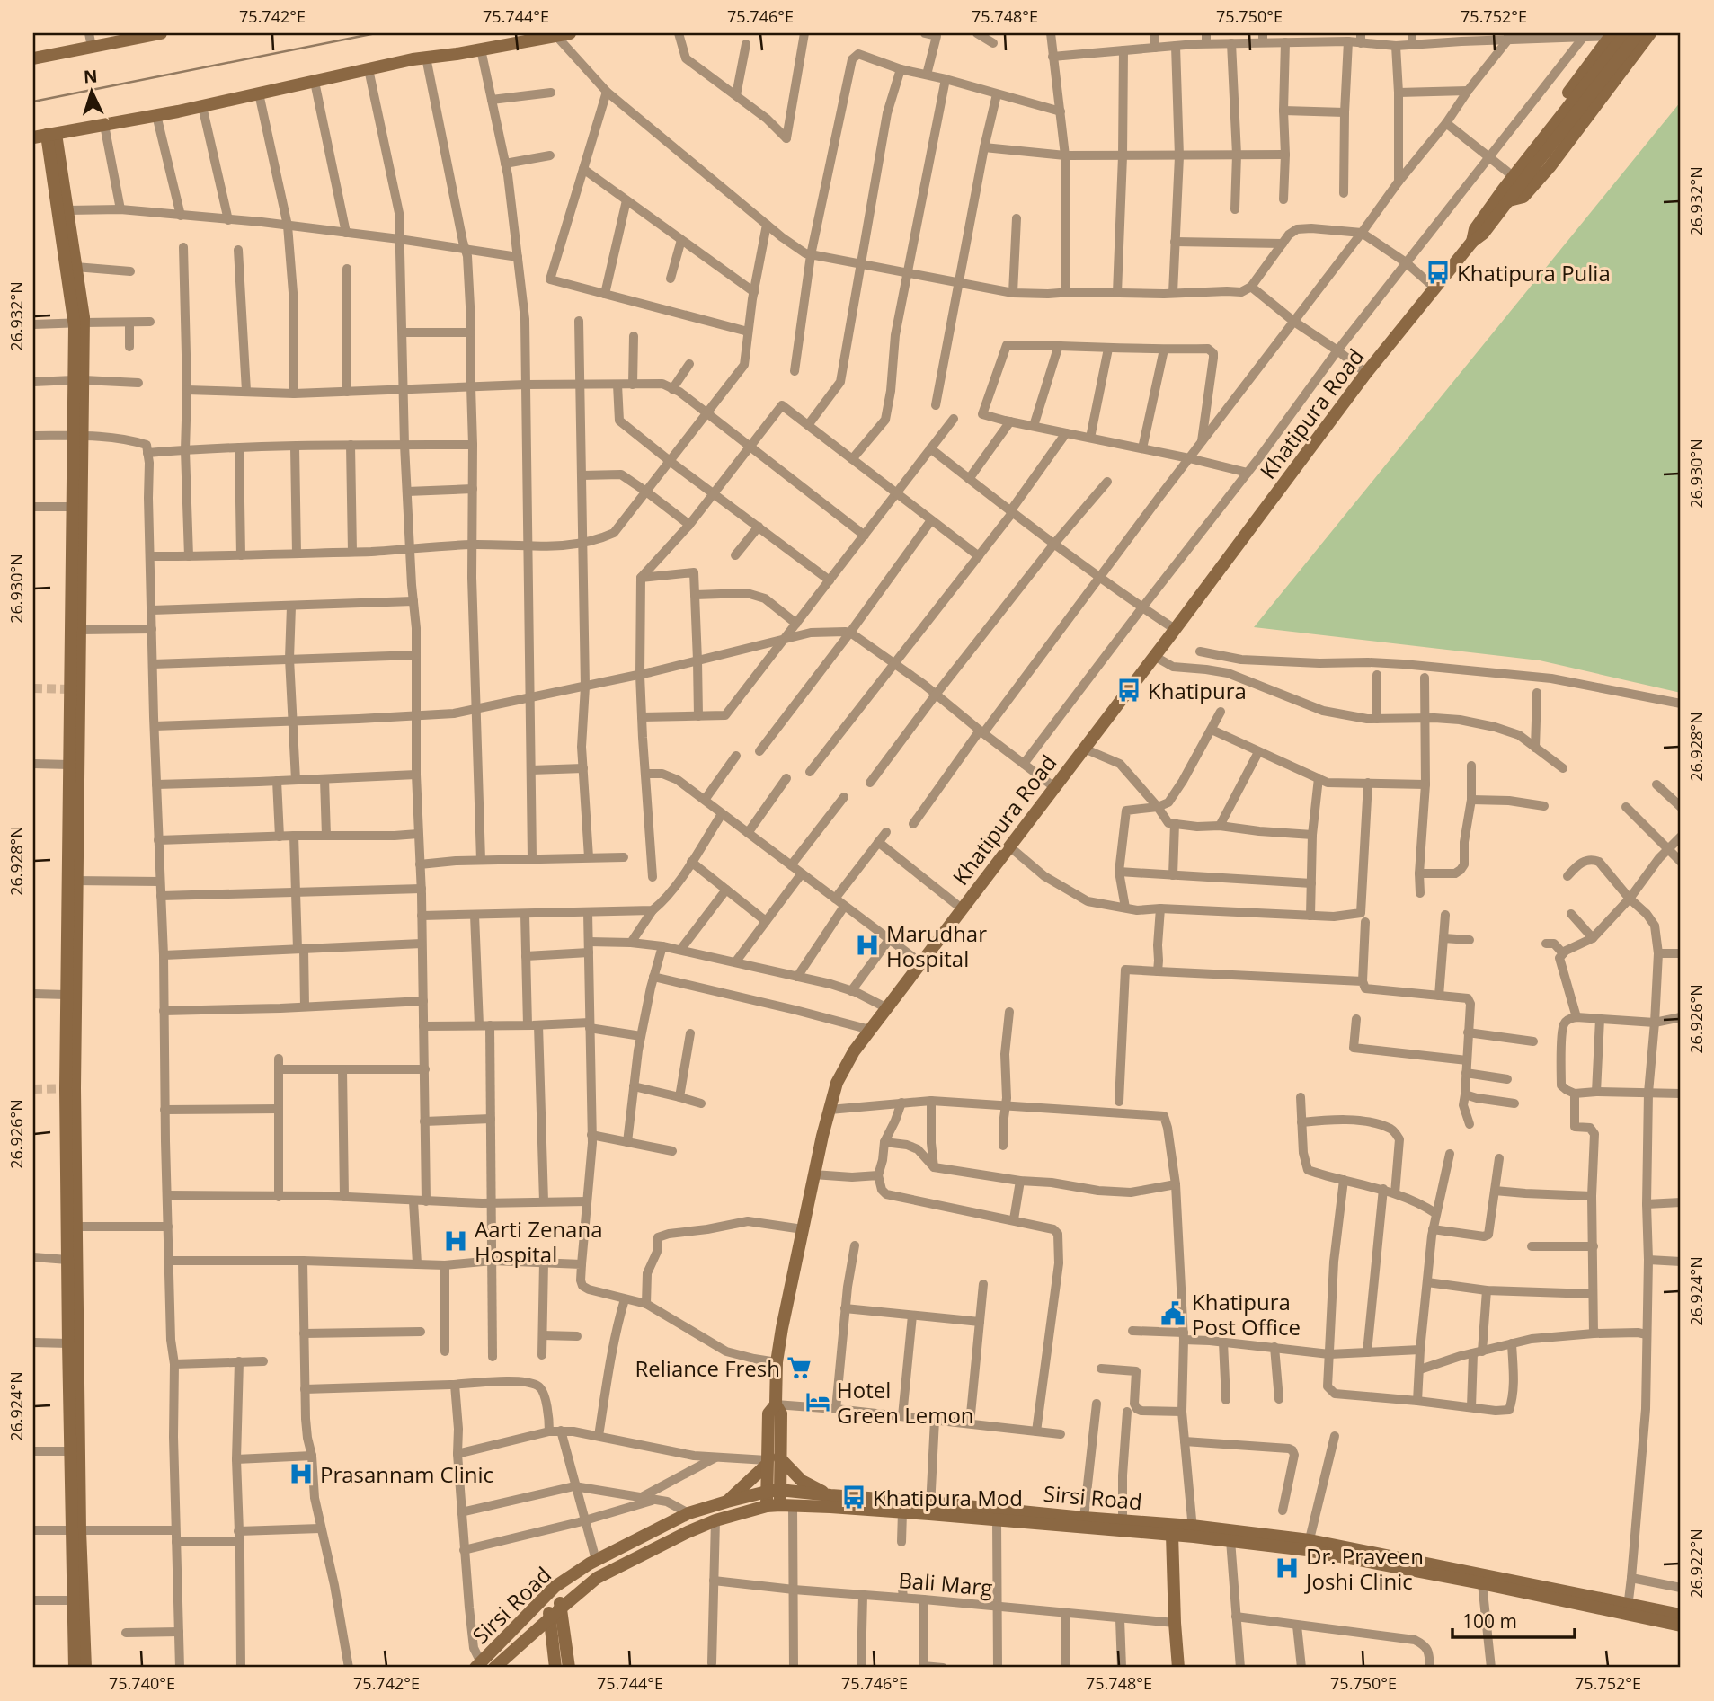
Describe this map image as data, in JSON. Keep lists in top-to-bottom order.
{
  "streets": {
    "street": ["Khatipura Road", "Sirsi Road", "Bali Marg"]
  },
  "crossings": [
    ["Khatipura Road", "Sirsi Road"]
  ],
  "places": {
    "bus stop": ["Khatipura Pulia", "Khatipura", "Khatipura Mod"],
    "hospital": [
      "Marudhar Hospital",
      "Aarti Zenana Hospital",
      "Prasannam Clinic",
      "Dr. Praveen Joshi Clinic"
    ],
    "public building": ["Khatipura Post Office"],
    "supermarket": ["Reliance Fresh"],
    "hotel": ["Hotel Green Lemon"]
  },
  "scale_bar": "100 m",
  "north": "top",
  "coordinates": [
    "75.742°E",
    "75.744°E",
    "75.746°E",
    "75.748°E",
    "75.750°E",
    "75.752°E",
    "26.932°N",
    "26.930°N",
    "26.928°N",
    "26.926°N",
    "26.924°N",
    "26.922°N",
    "75.740°E"
  ]
}
